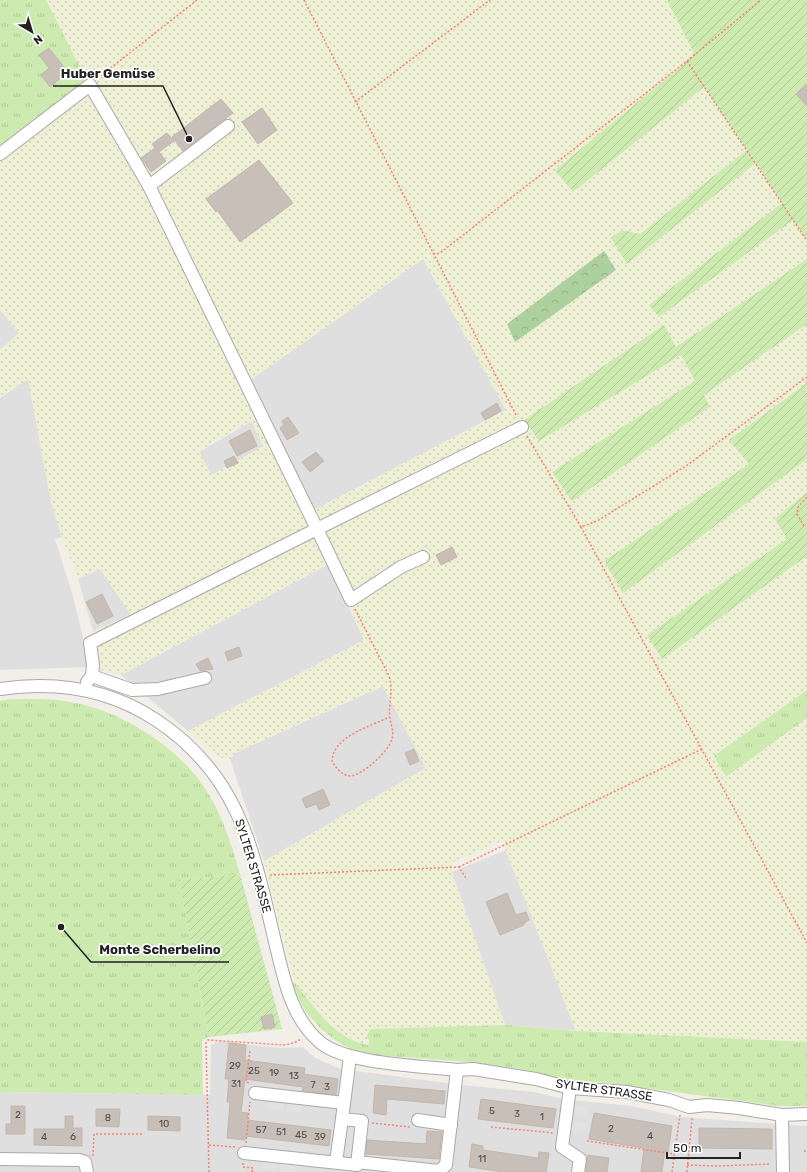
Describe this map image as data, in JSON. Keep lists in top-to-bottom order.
{
  "streets": {
    "street": ["SYLTER STRASSE"]
  },
  "places": ["Huber Gemüse", "Monte Scherbelino"],
  "house_numbers": [
    "29",
    "25",
    "19",
    "13",
    "31",
    "7",
    "3",
    "5",
    "3",
    "2",
    "1",
    "8",
    "10",
    "2",
    "57",
    "51",
    "45",
    "4",
    "4",
    "6",
    "39",
    "11"
  ],
  "scale_bar": "50 m",
  "north": "bottom right"
}
